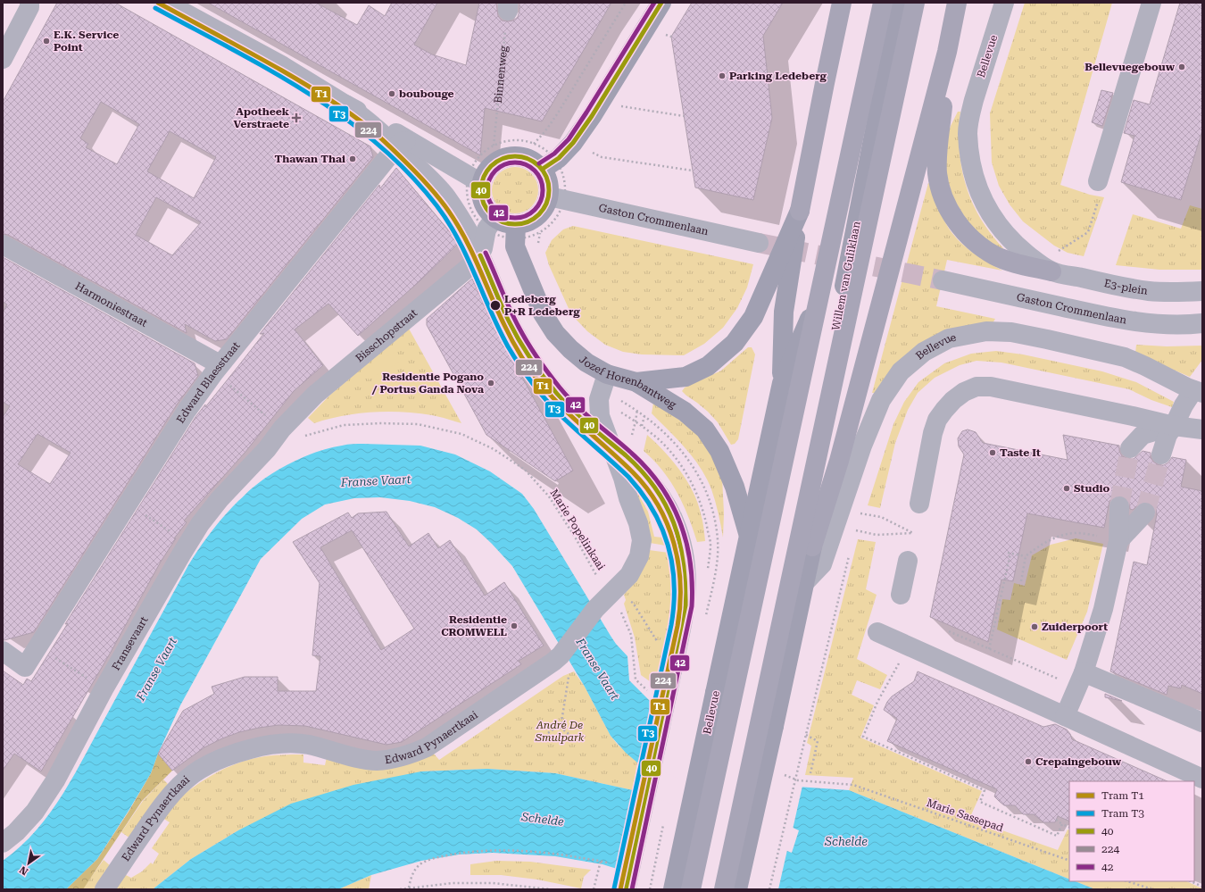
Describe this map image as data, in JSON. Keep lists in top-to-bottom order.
{
  "streets": {
    "main road": ["Bellevue", "Willem van Guliklaan", "Jozef Horenbantweg"],
    "street": [
      "Gaston Crommenlaan",
      "E3-plein",
      "Harmoniestraat",
      "Bisschopstraat",
      "Edward Blaesstraat",
      "Fransevaart",
      "Edward Pynaertkaai"
    ],
    "path": ["Binnenweg", "Marie Popelinkaai", "Marie Sassepad"]
  },
  "crossings": [
    ["Bellevue", "E3-plein"],
    ["Bellevue", "Jozef Horenbantweg"],
    ["Gaston Crommenlaan", "Bisschopstraat"],
    ["Gaston Crommenlaan", "Jozef Horenbantweg"],
    ["Harmoniestraat", "Edward Blaesstraat"],
    ["Bisschopstraat", "Jozef Horenbantweg"],
    ["Bisschopstraat", "Fransevaart"],
    ["Bisschopstraat", "Edward Pynaertkaai"],
    ["Jozef Horenbantweg", "Edward Pynaertkaai"],
    ["Edward Blaesstraat", "Edward Pynaertkaai"],
    ["Marie Popelinkaai", "Edward Pynaertkaai"]
  ],
  "water": ["Franse Vaart", "Schelde"],
  "parks": ["André De Smulpark"],
  "places": {
    "other": [
      "E.K. Service Point",
      "Bellevuegebouw",
      "Parking Ledeberg",
      "boubouge",
      "Thawan Thai",
      "Ledeberg P+R Ledeberg",
      "Residentie Pogano / Portus Ganda Nova",
      "Taste It",
      "Studio",
      "Residentie CROMWELL",
      "Zuiderpoort",
      "Crepaingebouw"
    ],
    "health": ["Apotheek Verstraete"]
  },
  "lines": [
    "tram line T1",
    "transit line 40",
    "transit line 42",
    "tram line T3",
    "transit line 224"
  ],
  "legend": [
    "Tram T1",
    "Tram T3",
    "40",
    "224",
    "42"
  ],
  "north": "bottom left"
}
